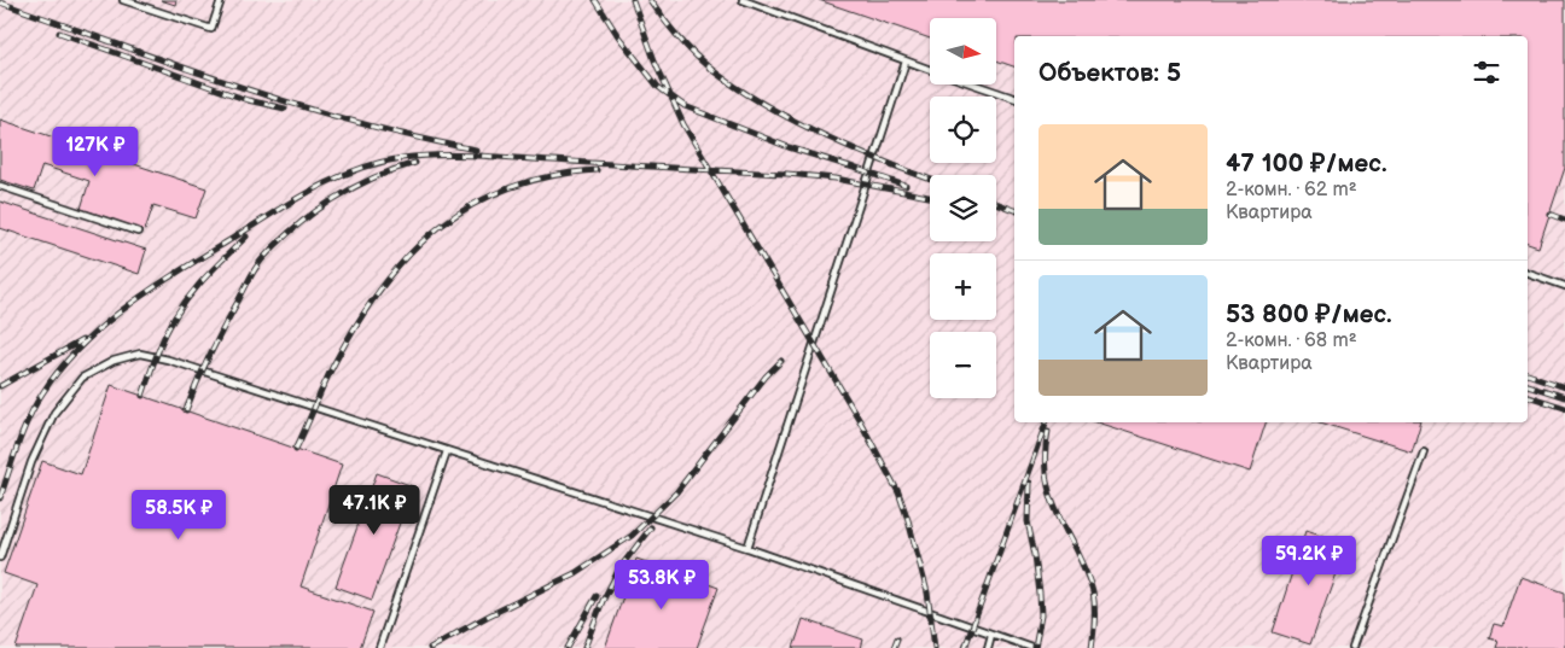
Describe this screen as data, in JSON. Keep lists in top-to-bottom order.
{
  "north": "right",
  "page": {
    "map_buttons": ["+", "−"],
    "heading": "Объектов: 5",
    "list": [
      {
        "name": "47 100 ₽/мес.",
        "note": "2-комн. · 62 m² · Квартира"
      },
      {
        "name": "53 800 ₽/мес.",
        "note": "2-комн. · 68 m² · Квартира"
      }
    ],
    "price": [
      "127K ₽",
      "47.1K ₽",
      "58.5K ₽",
      "59.2K ₽",
      "53.8K ₽"
    ]
  }
}
